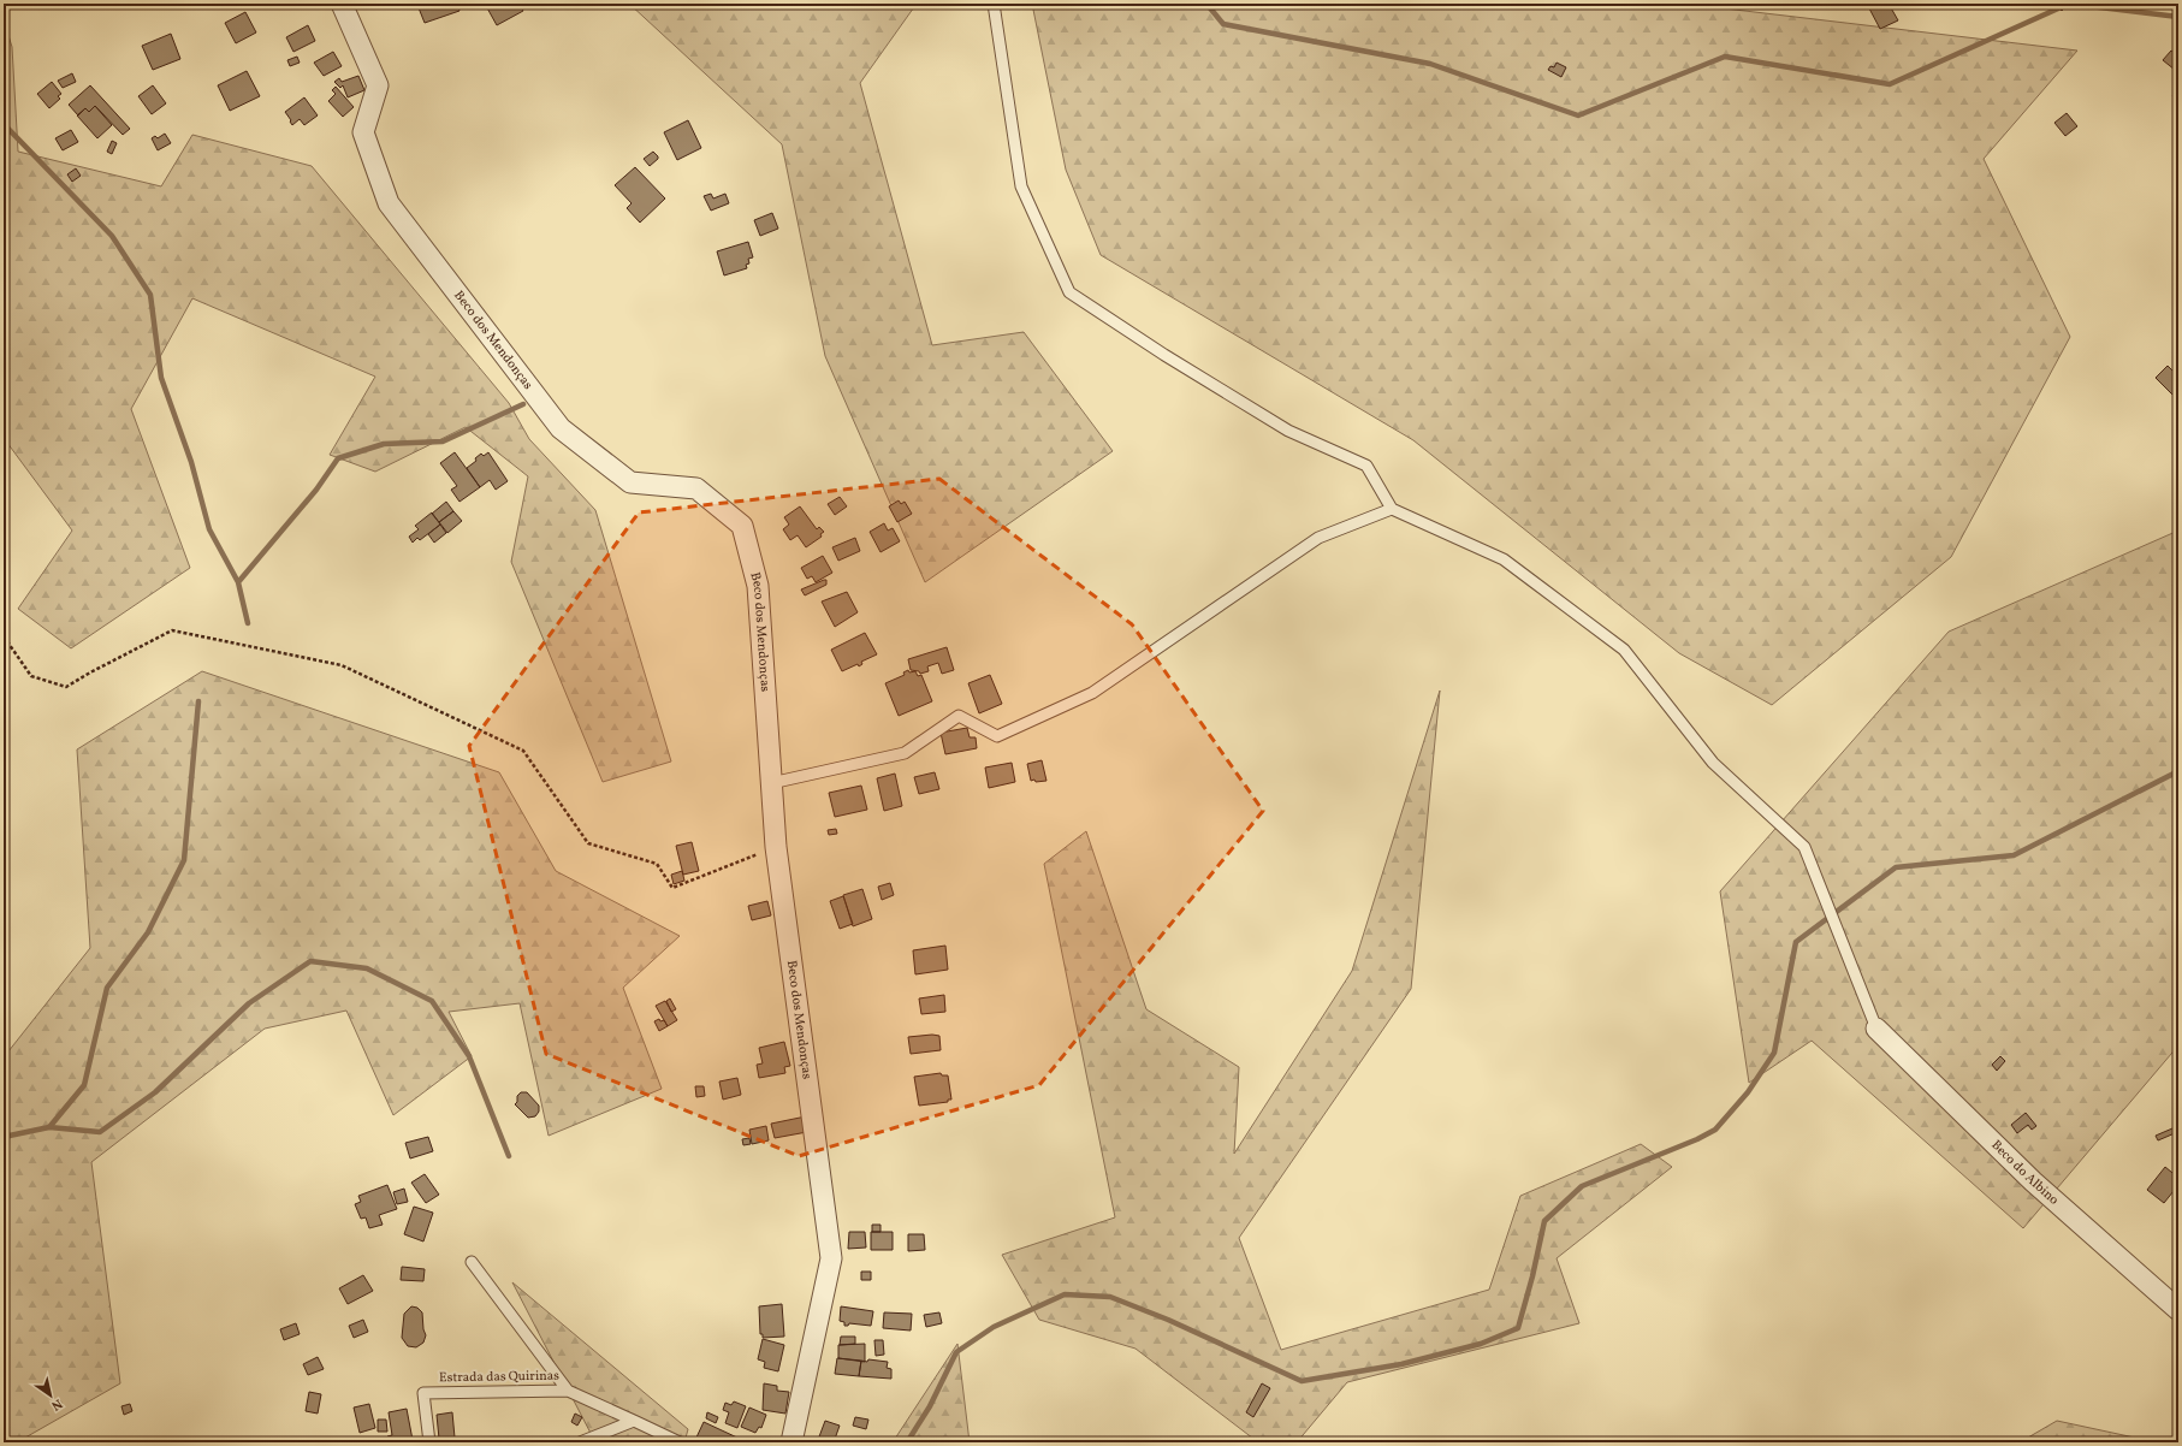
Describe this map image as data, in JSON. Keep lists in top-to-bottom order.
{
  "streets": {
    "street": ["Beco dos Mendonças", "Beco do Albino"],
    "lane": ["Estrada das Quirinas"]
  },
  "north": "bottom right"
}
